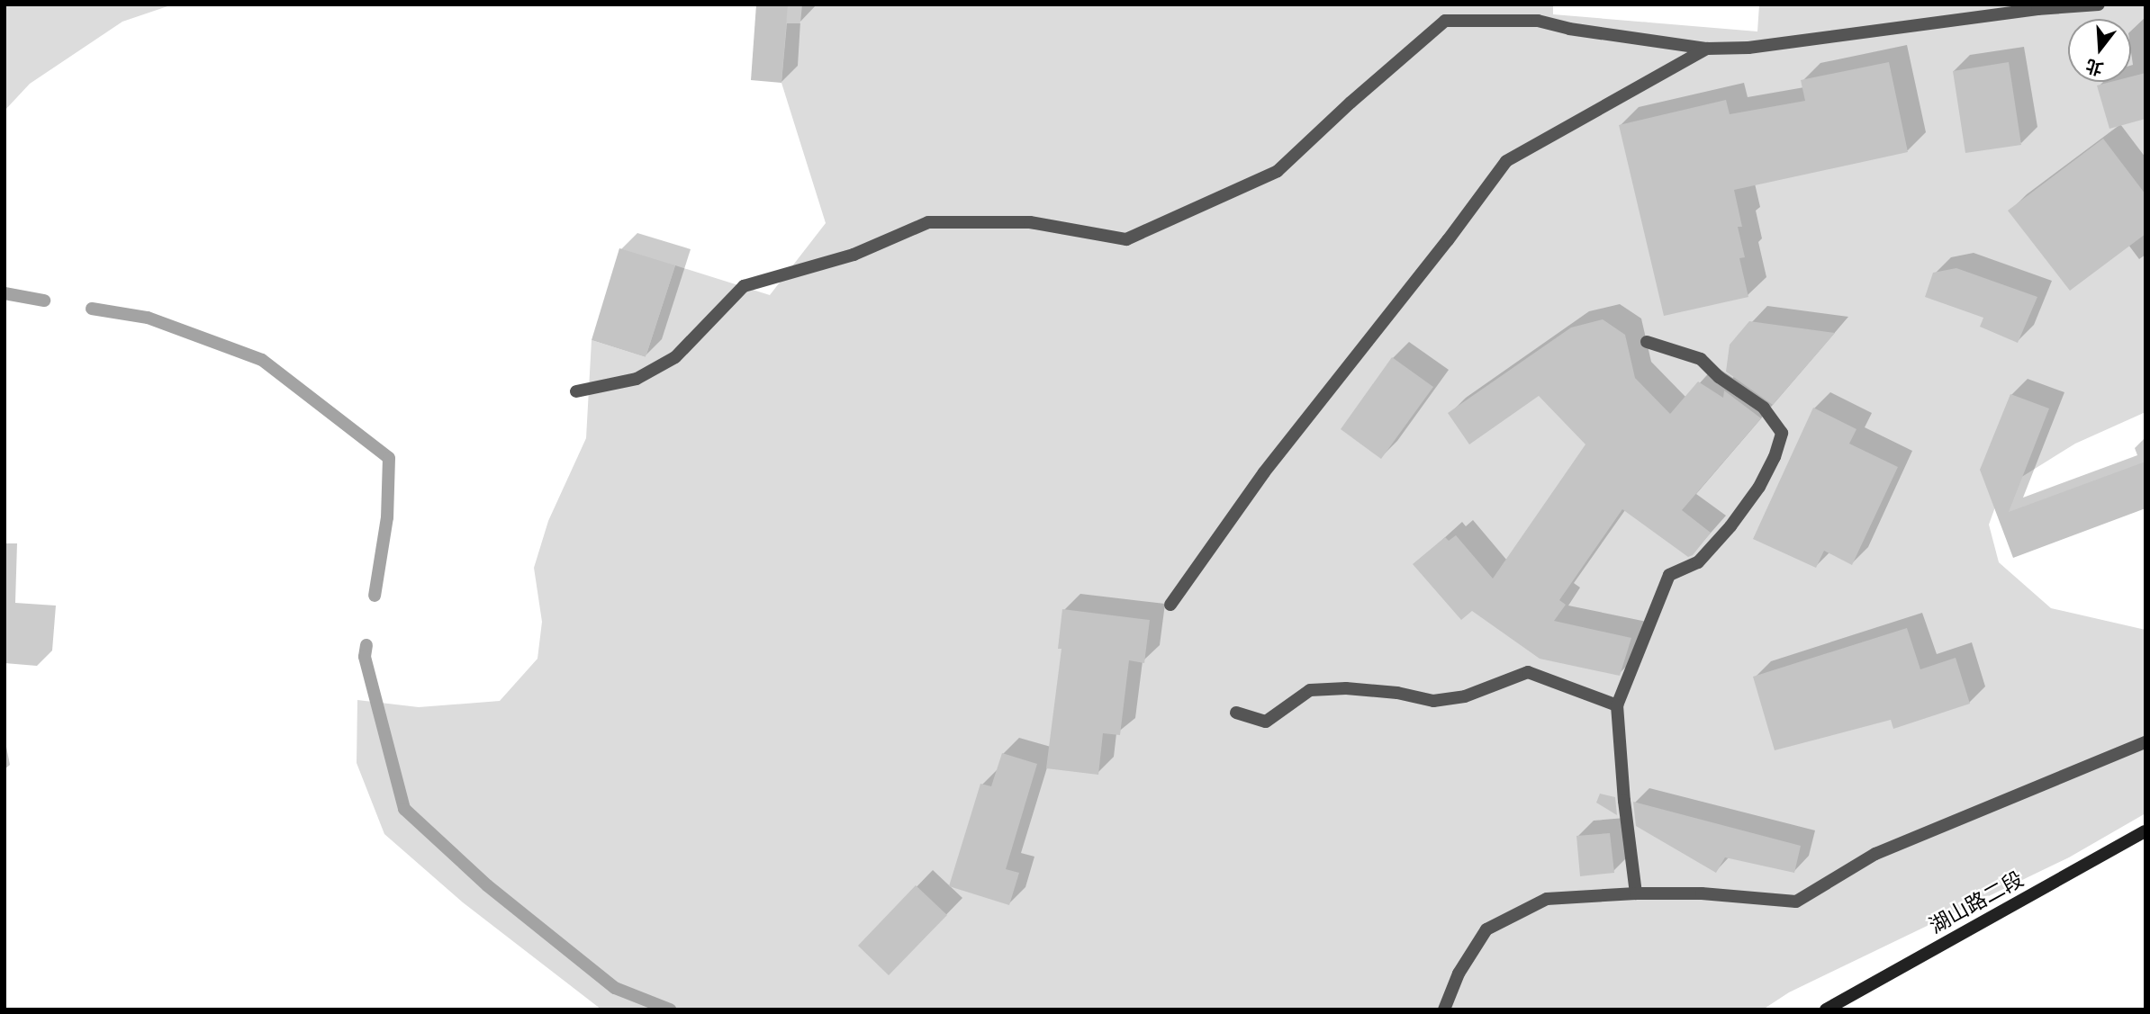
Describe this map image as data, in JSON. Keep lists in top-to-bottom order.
{
  "streets": {
    "street": ["湖山路二段"]
  },
  "north": "bottom"
}
